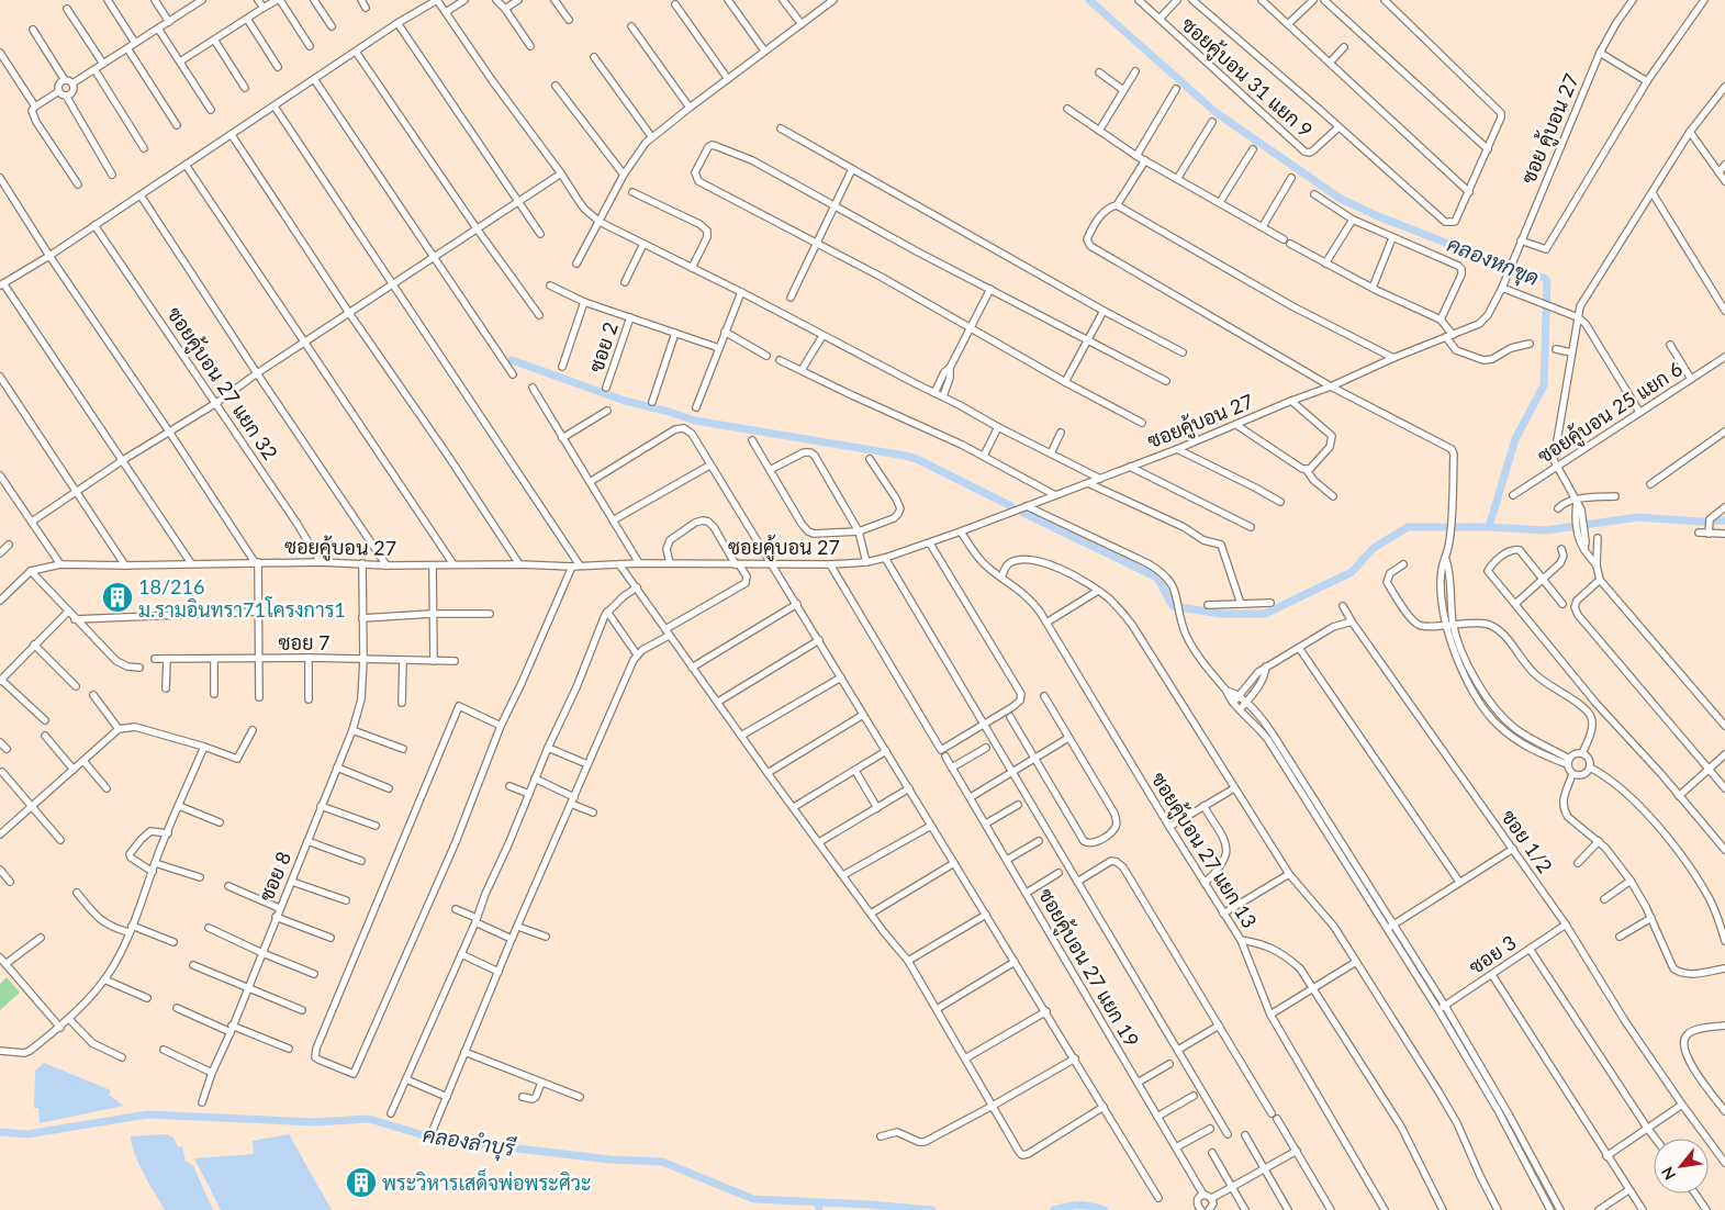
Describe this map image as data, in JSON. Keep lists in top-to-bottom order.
{
  "streets": {
    "street": [
      "ซอยคู้บอน 31 แยก 9",
      "ซอย คู้บอน 27",
      "ซอย 2",
      "ซอยคู้บอน 27 แยก 32",
      "ซอยคู้บอน 25 แยก 6",
      "ซอยคู้บอน 27",
      "ซอย 7",
      "ซอย 1/2",
      "ซอยคู้บอน 27 แยก 13",
      "ซอย 8",
      "ซอย 3",
      "ซอยคู้บอน 27 แยก 19"
    ]
  },
  "crossings": [
    ["ซอย คู้บอน 27", "ซอยคู้บอน 27"],
    ["ซอยคู้บอน 27 แยก 32", "ซอยคู้บอน 27"],
    ["ซอยคู้บอน 27", "ซอยคู้บอน 27 แยก 13"],
    ["ซอยคู้บอน 27", "ซอย 8"],
    ["ซอย 7", "ซอย 8"],
    ["ซอย 1/2", "ซอย 3"]
  ],
  "water": ["คลองหกขุด", "คลองลำบุรี"],
  "places": {
    "building": ["18/216 ม.รามอินทรา71โครงการ1", "พระวิหารเสด็จพ่อพระศิวะ"]
  },
  "north": "bottom left"
}
